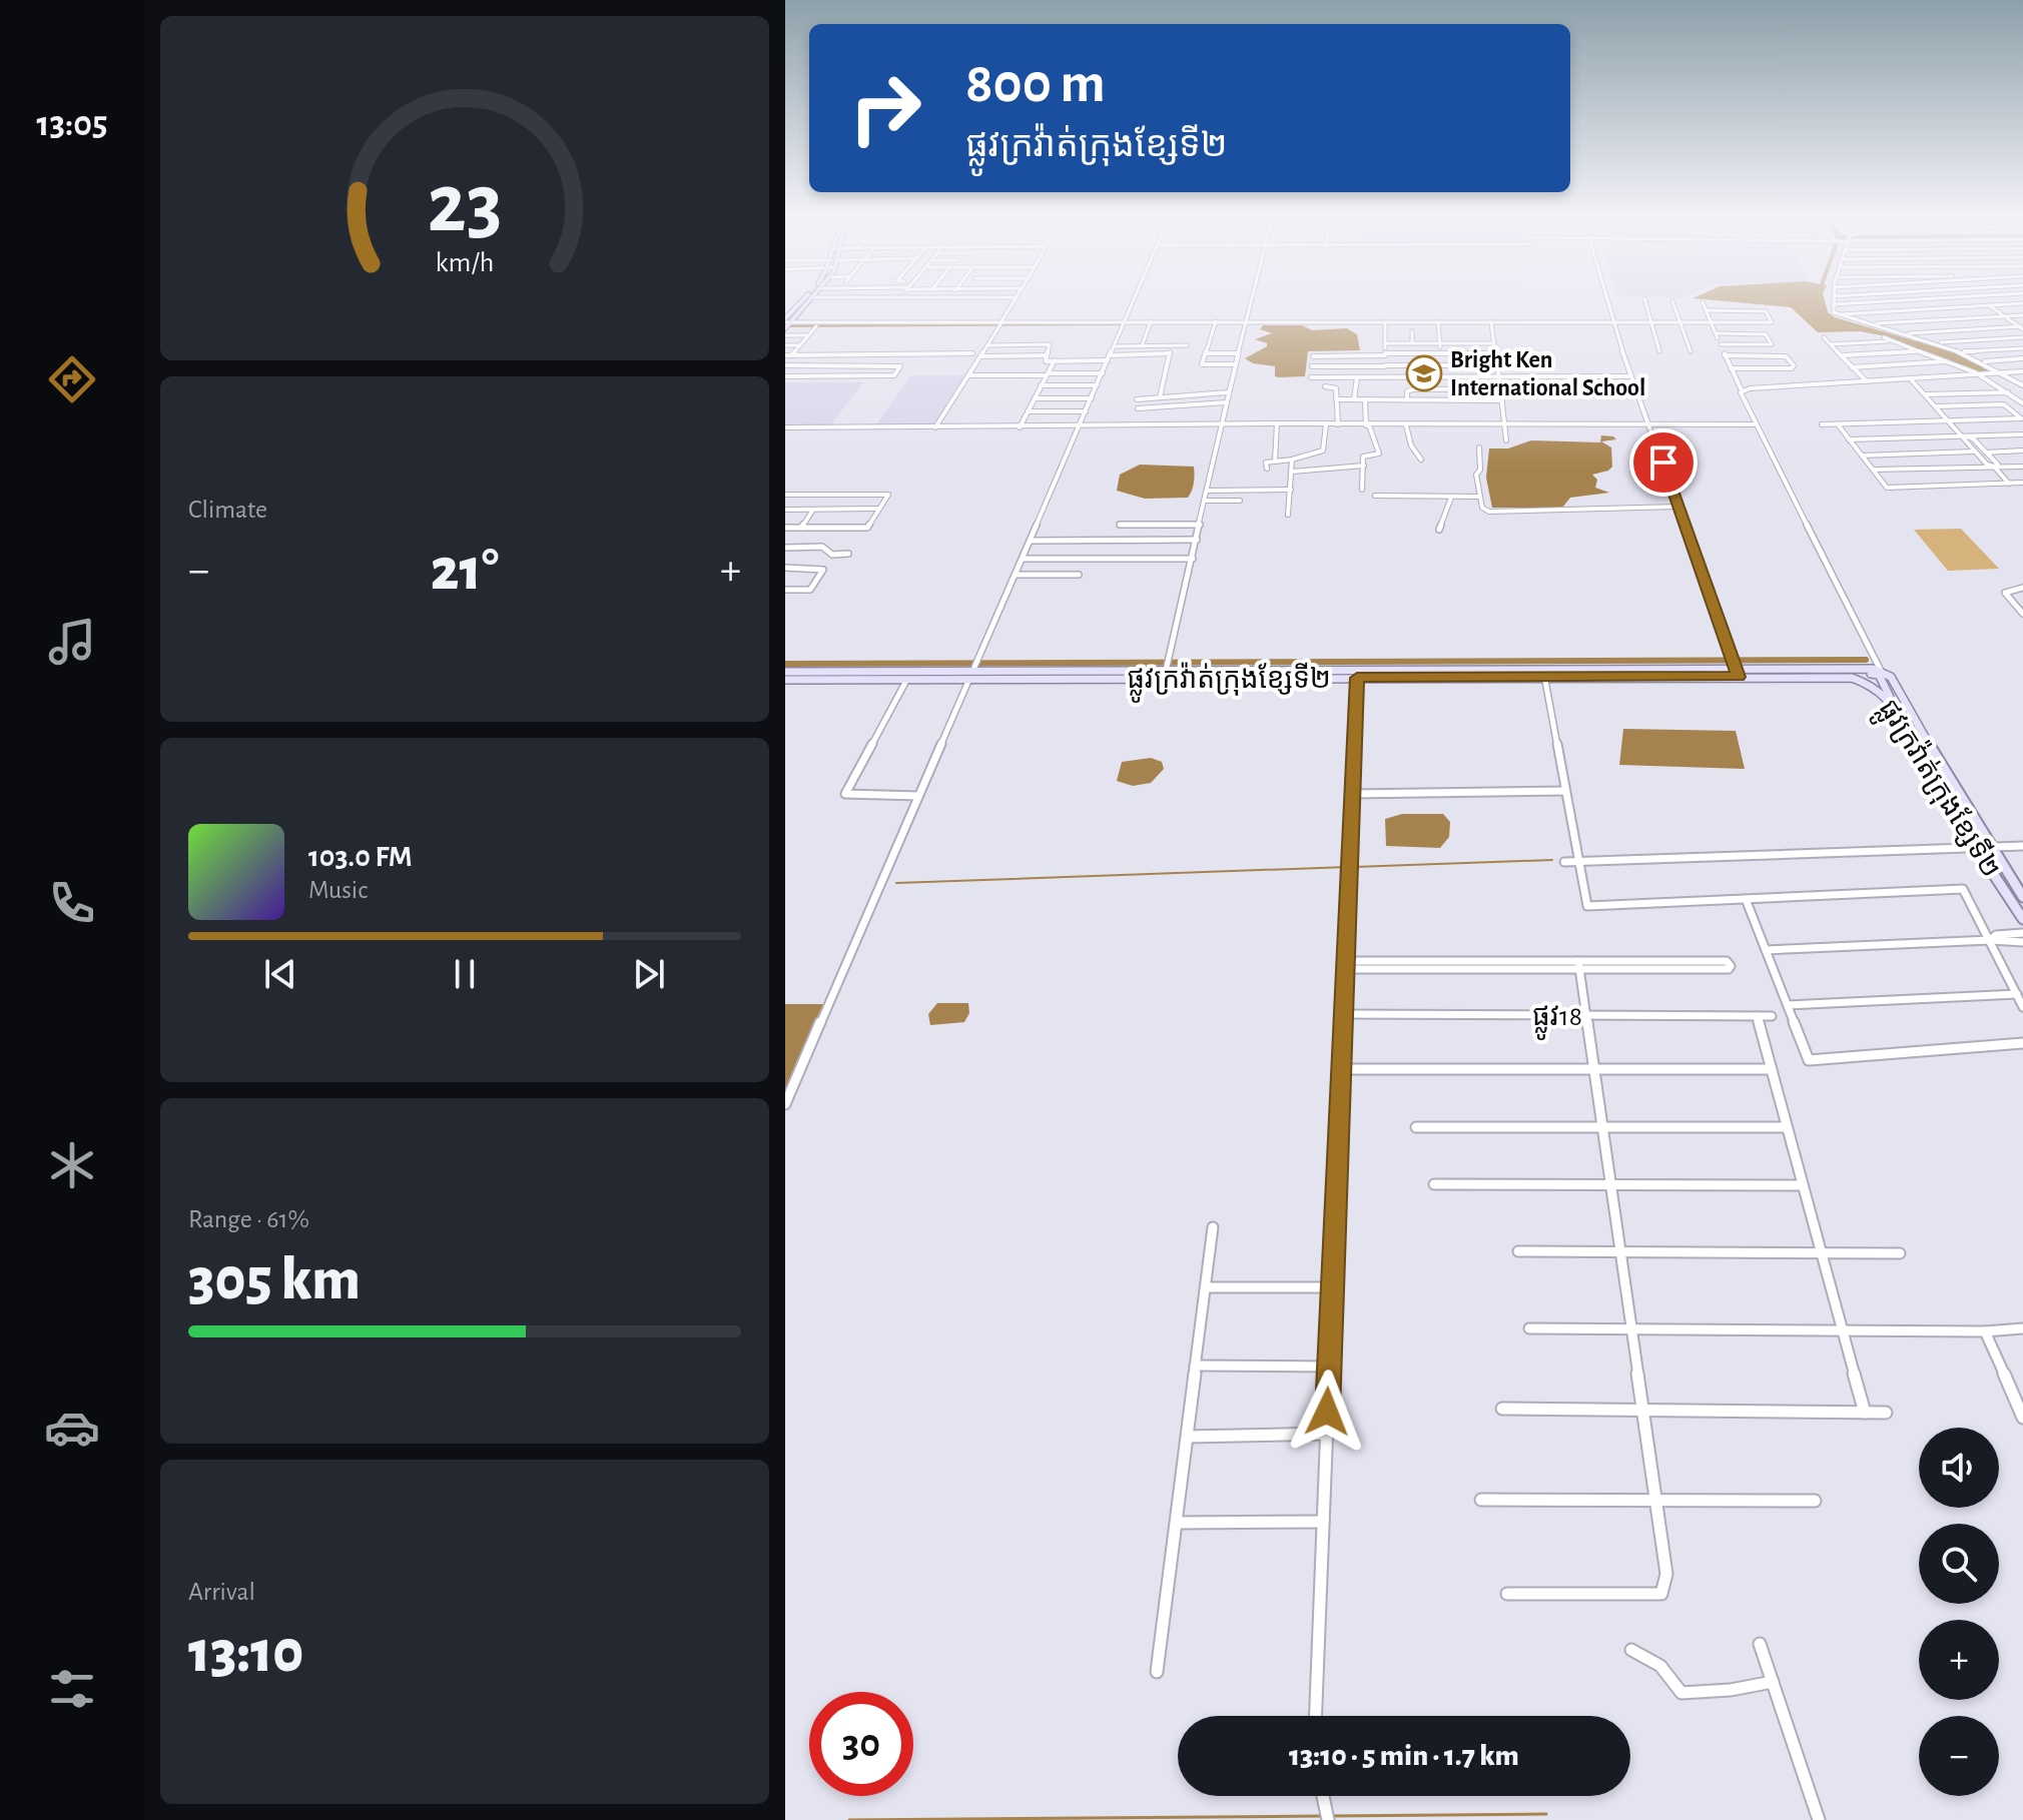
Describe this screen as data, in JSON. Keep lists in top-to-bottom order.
{
  "streets": {
    "main road": ["ផ្លូវក្រវ៉ាត់ក្រុងខ្សែទី២"],
    "street": ["ផ្លូវ18"]
  },
  "places": {
    "school or university": ["Bright Ken International School"]
  },
  "page": {
    "tabs": "13:05",
    "turn": ["800 m", "ផ្លូវក្រវ៉ាត់ក្រុងខ្សែទី២"],
    "tile": [
      "Climate",
      ["Range · 61%", "305 km"],
      ["Arrival", "13:10"]
    ],
    "heat": ["−", "21°", "+"],
    "song": ["103.0 FM", "Music"],
    "map_buttons": ["+", "−"],
    "limit": "30",
    "trip": "13:10 · 5 min · 1.7 km",
    "gauge": ["23", "km/h"]
  }
}
